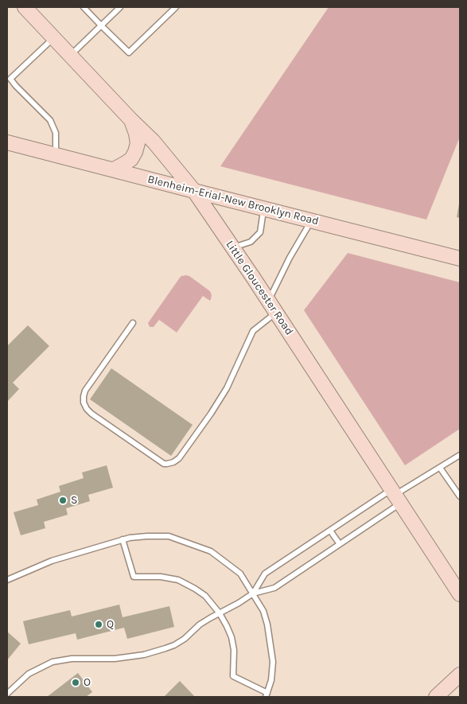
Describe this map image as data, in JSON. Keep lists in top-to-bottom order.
{
  "streets": {
    "street": ["Blenheim-Erial-New Brooklyn Road", "Little Gloucester Road"]
  },
  "crossings": [
    ["Blenheim-Erial-New Brooklyn Road", "Little Gloucester Road"]
  ],
  "places": ["S", "Q", "O"]
}
